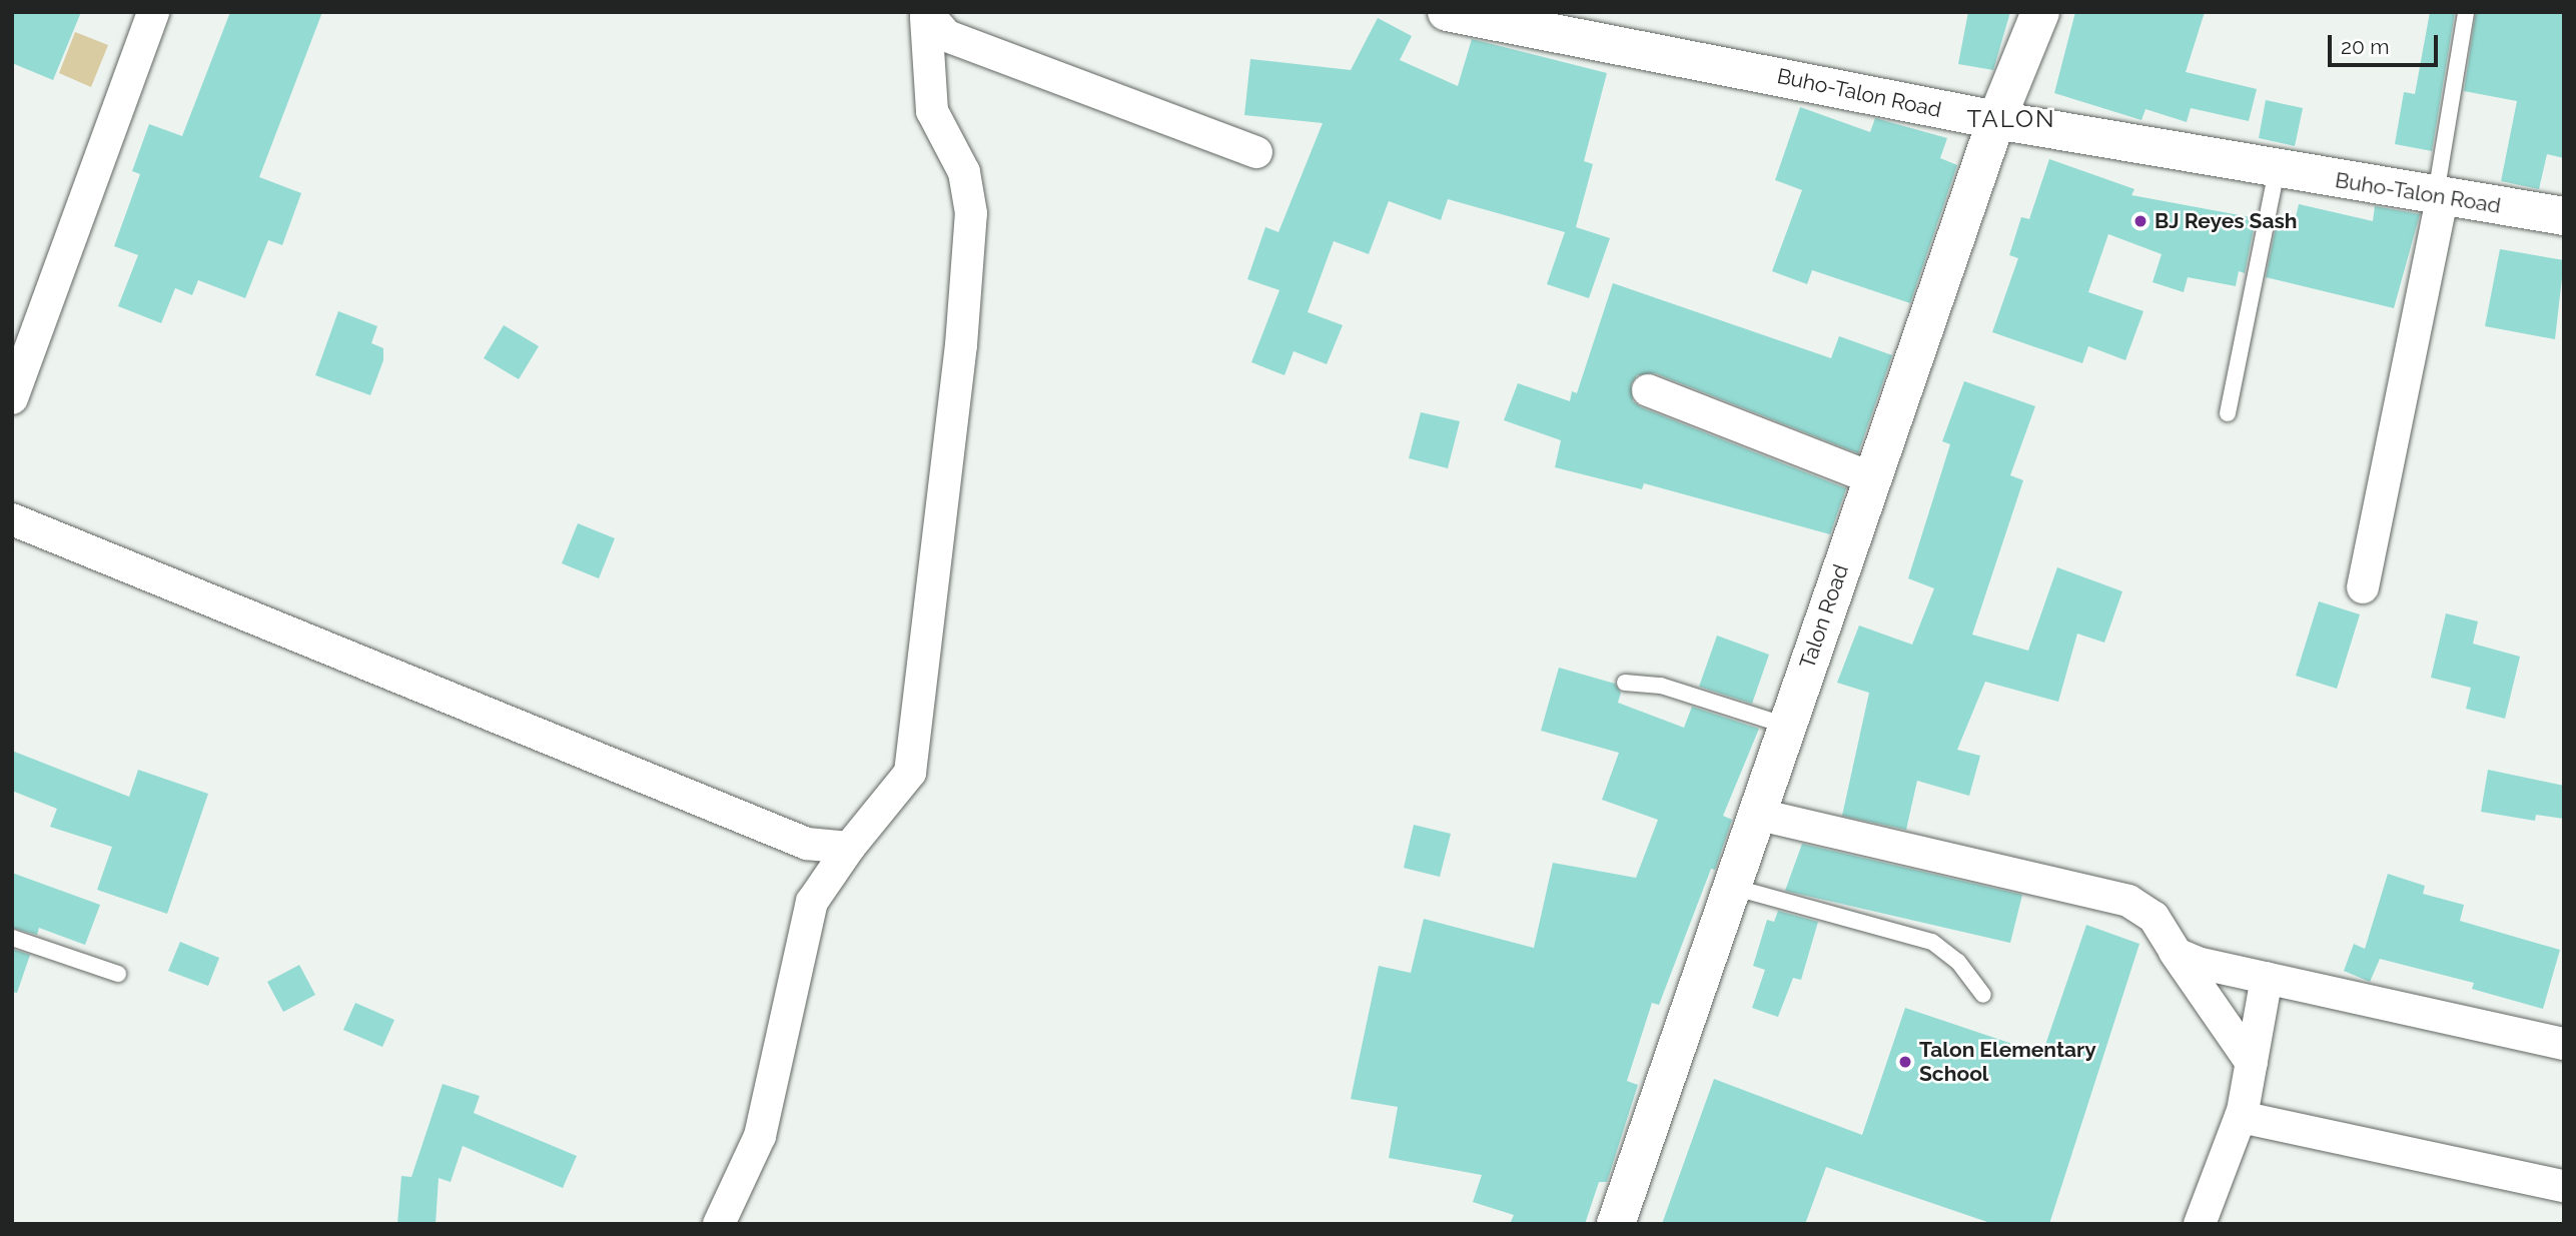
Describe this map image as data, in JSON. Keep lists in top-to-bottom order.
{
  "streets": {
    "street": ["Buho-Talon Road", "Talon Road"]
  },
  "crossings": [
    ["Buho-Talon Road", "Talon Road"]
  ],
  "districts": ["TALON"],
  "places": ["BJ Reyes Sash", "Talon Elementary School"],
  "scale_bar": "20 m"
}
